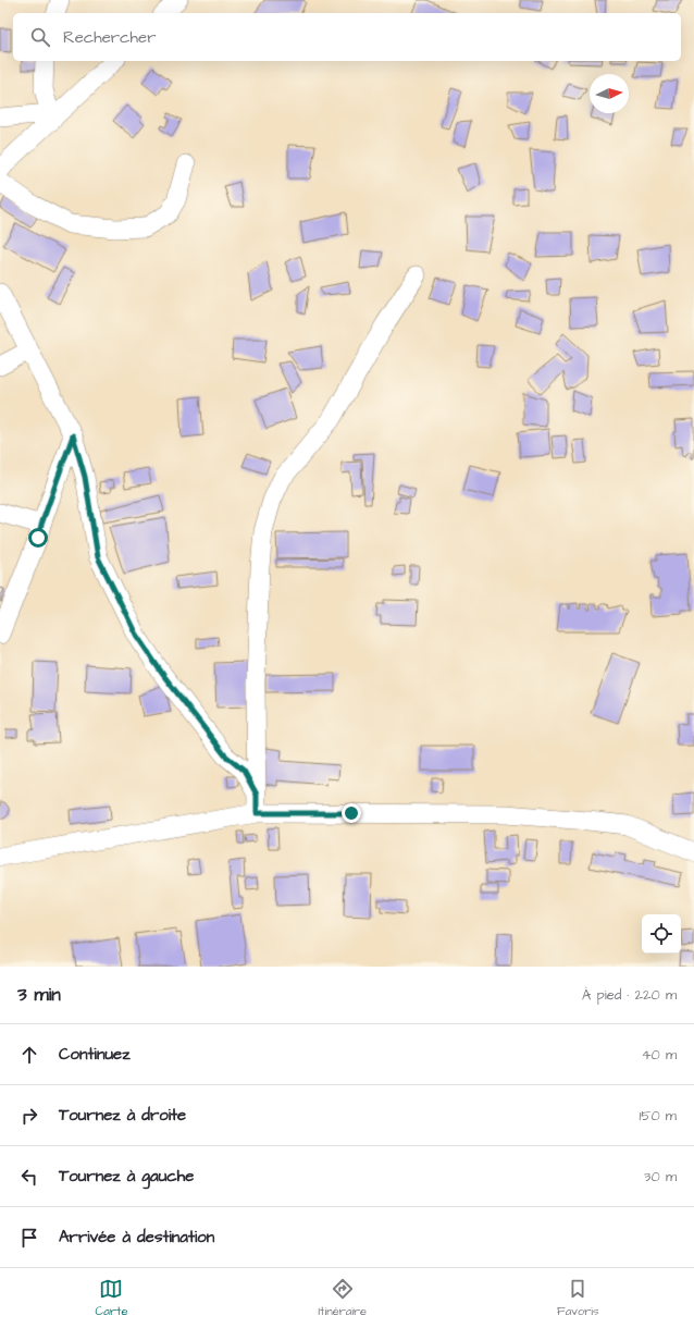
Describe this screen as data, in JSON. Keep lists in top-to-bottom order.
{
  "north": "right",
  "page": {
    "search": "Rechercher",
    "heading": ["3 min", "À pied · 220 m"],
    "list": [
      ["Continuez", "40 m"],
      ["Tournez à droite", "150 m"],
      ["Tournez à gauche", "30 m"],
      "Arrivée à destination"
    ],
    "nav": ["Carte", "Itinéraire", "Favoris"]
  }
}
